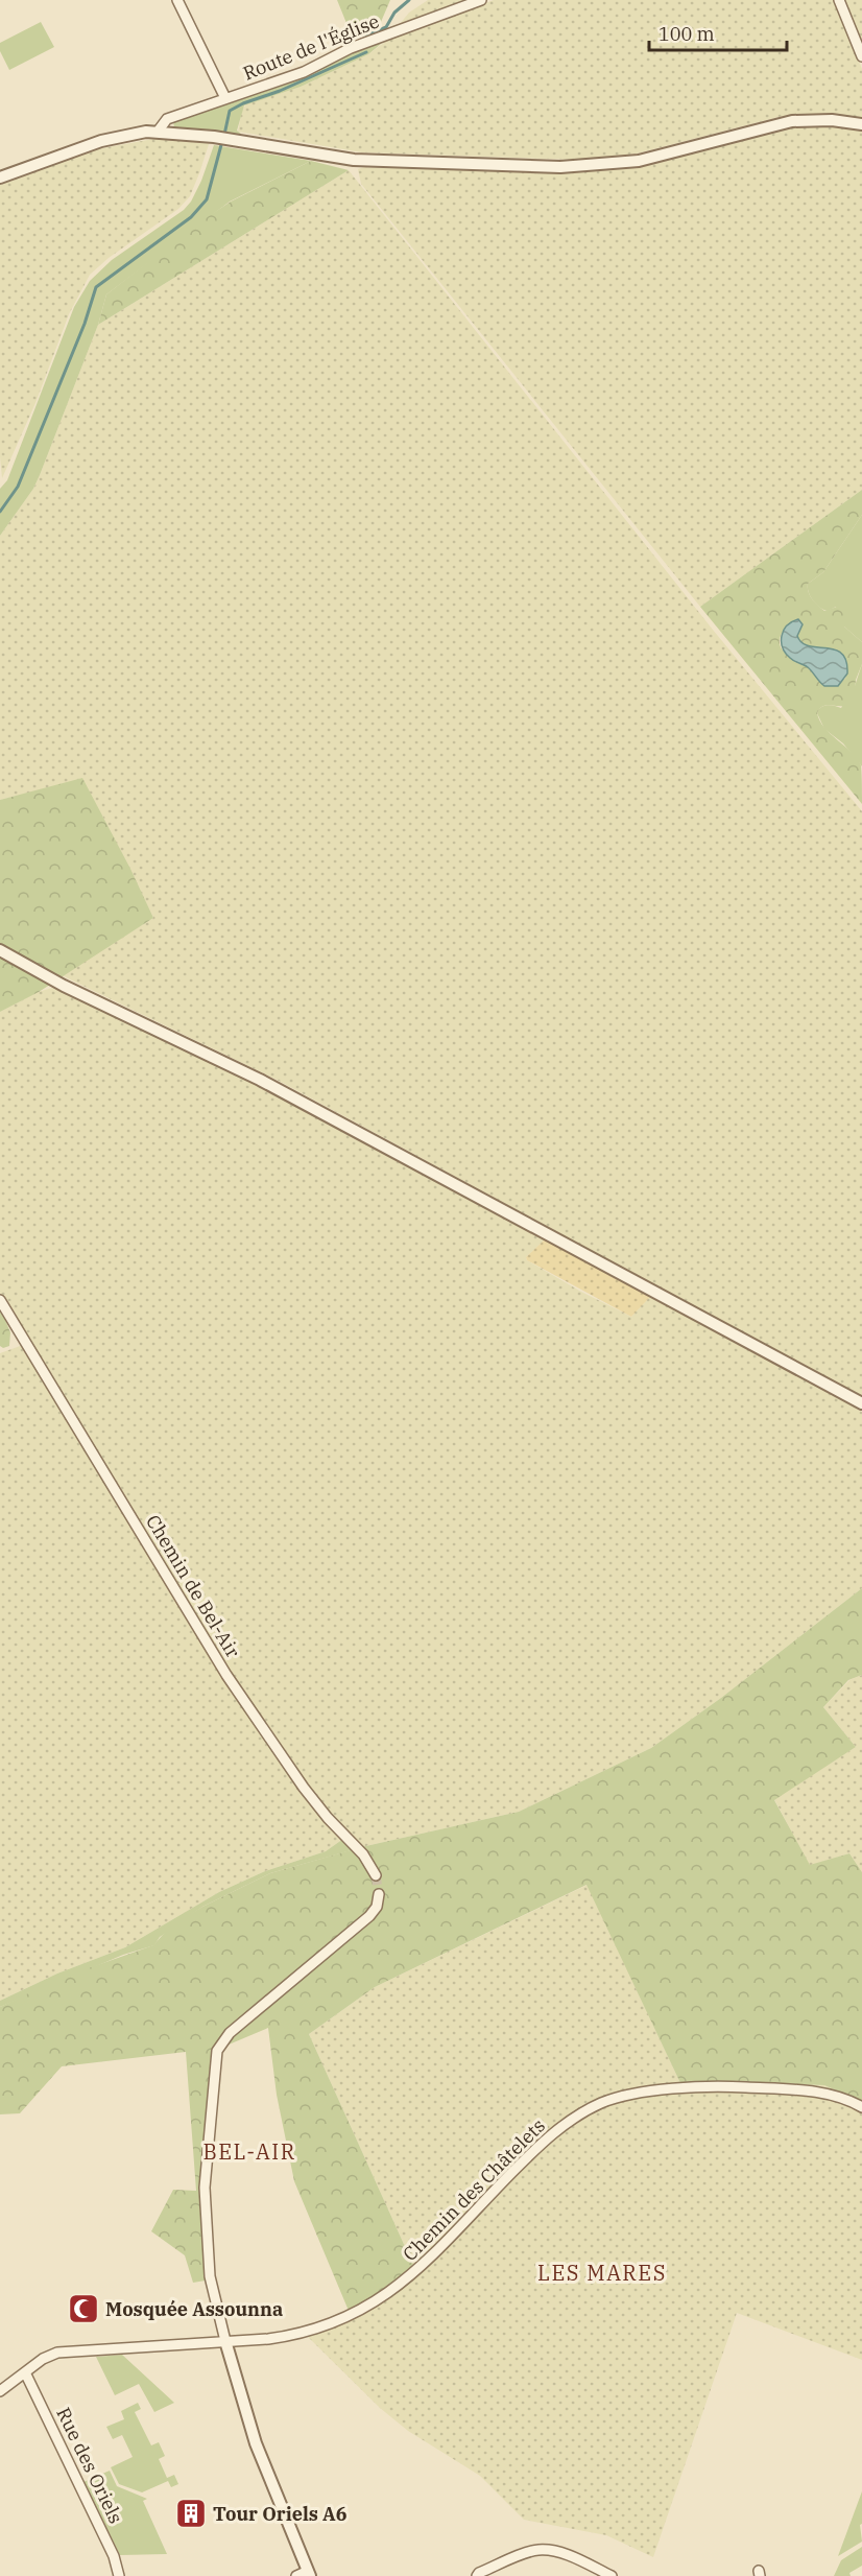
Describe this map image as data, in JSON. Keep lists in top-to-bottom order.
{
  "streets": {
    "street": [
      "Route de l'Église",
      "Chemin de Bel-Air",
      "Chemin des Châtelets",
      "Rue des Oriels"
    ]
  },
  "crossings": [
    ["Chemin des Châtelets", "Rue des Oriels"]
  ],
  "districts": ["BEL-AIR", "LES MARES"],
  "places": {
    "mosque": ["Mosquée Assounna"],
    "building": ["Tour Oriels A6"]
  },
  "scale_bar": "100 m"
}
